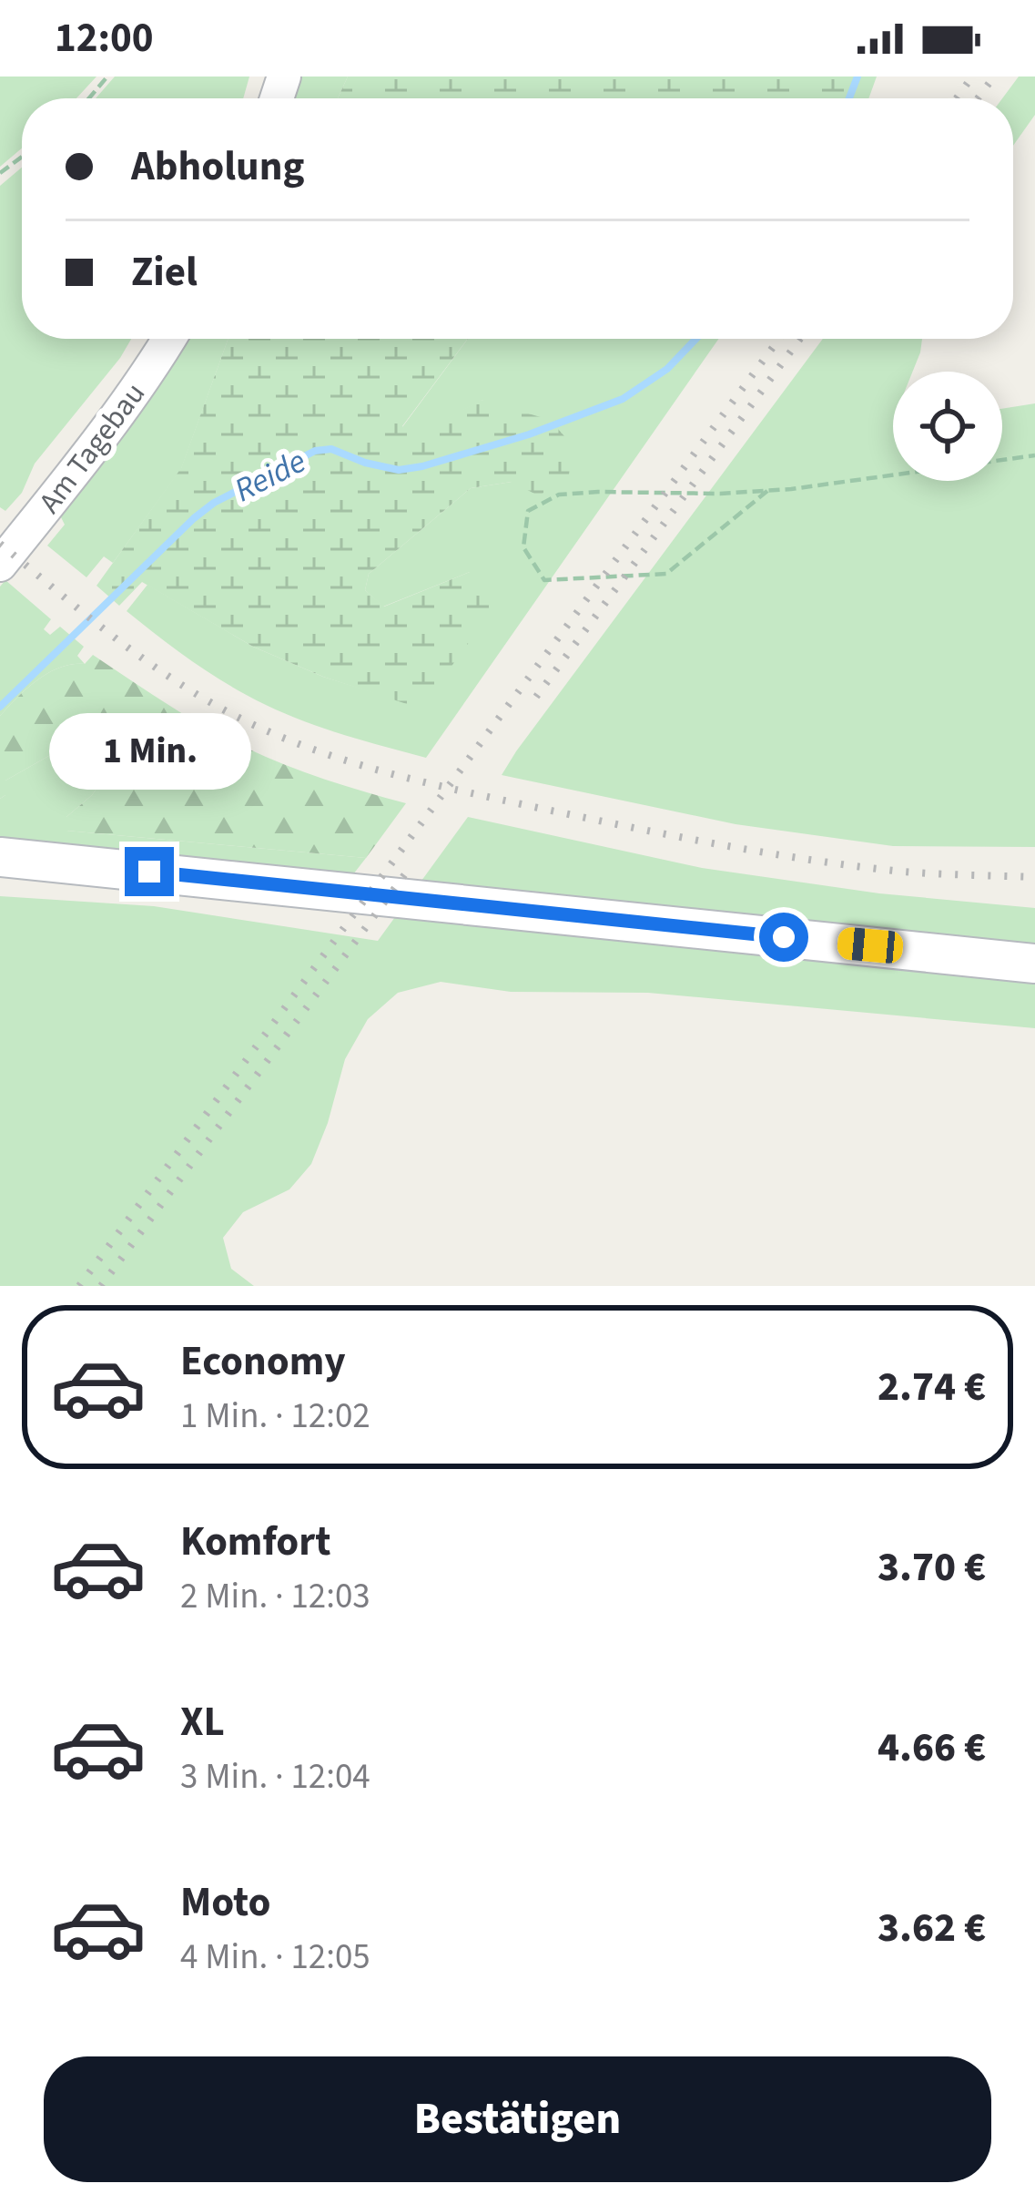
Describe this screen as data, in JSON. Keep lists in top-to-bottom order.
{
  "streets": {
    "street": ["Am Tagebau"]
  },
  "water": ["Reide"],
  "page": {
    "status": "12:00",
    "banner": ["Abholung", "Ziel"],
    "bubble": "1 Min.",
    "list": [
      {
        "name": "Economy",
        "note": "1 Min. · 12:02",
        "value": "2.74 €"
      },
      {
        "name": "Komfort",
        "note": "2 Min. · 12:03",
        "value": "3.70 €"
      },
      {
        "name": "XL",
        "note": "3 Min. · 12:04",
        "value": "4.66 €"
      },
      {
        "name": "Moto",
        "note": "4 Min. · 12:05",
        "value": "3.62 €"
      }
    ],
    "buttons": "Bestätigen"
  }
}
